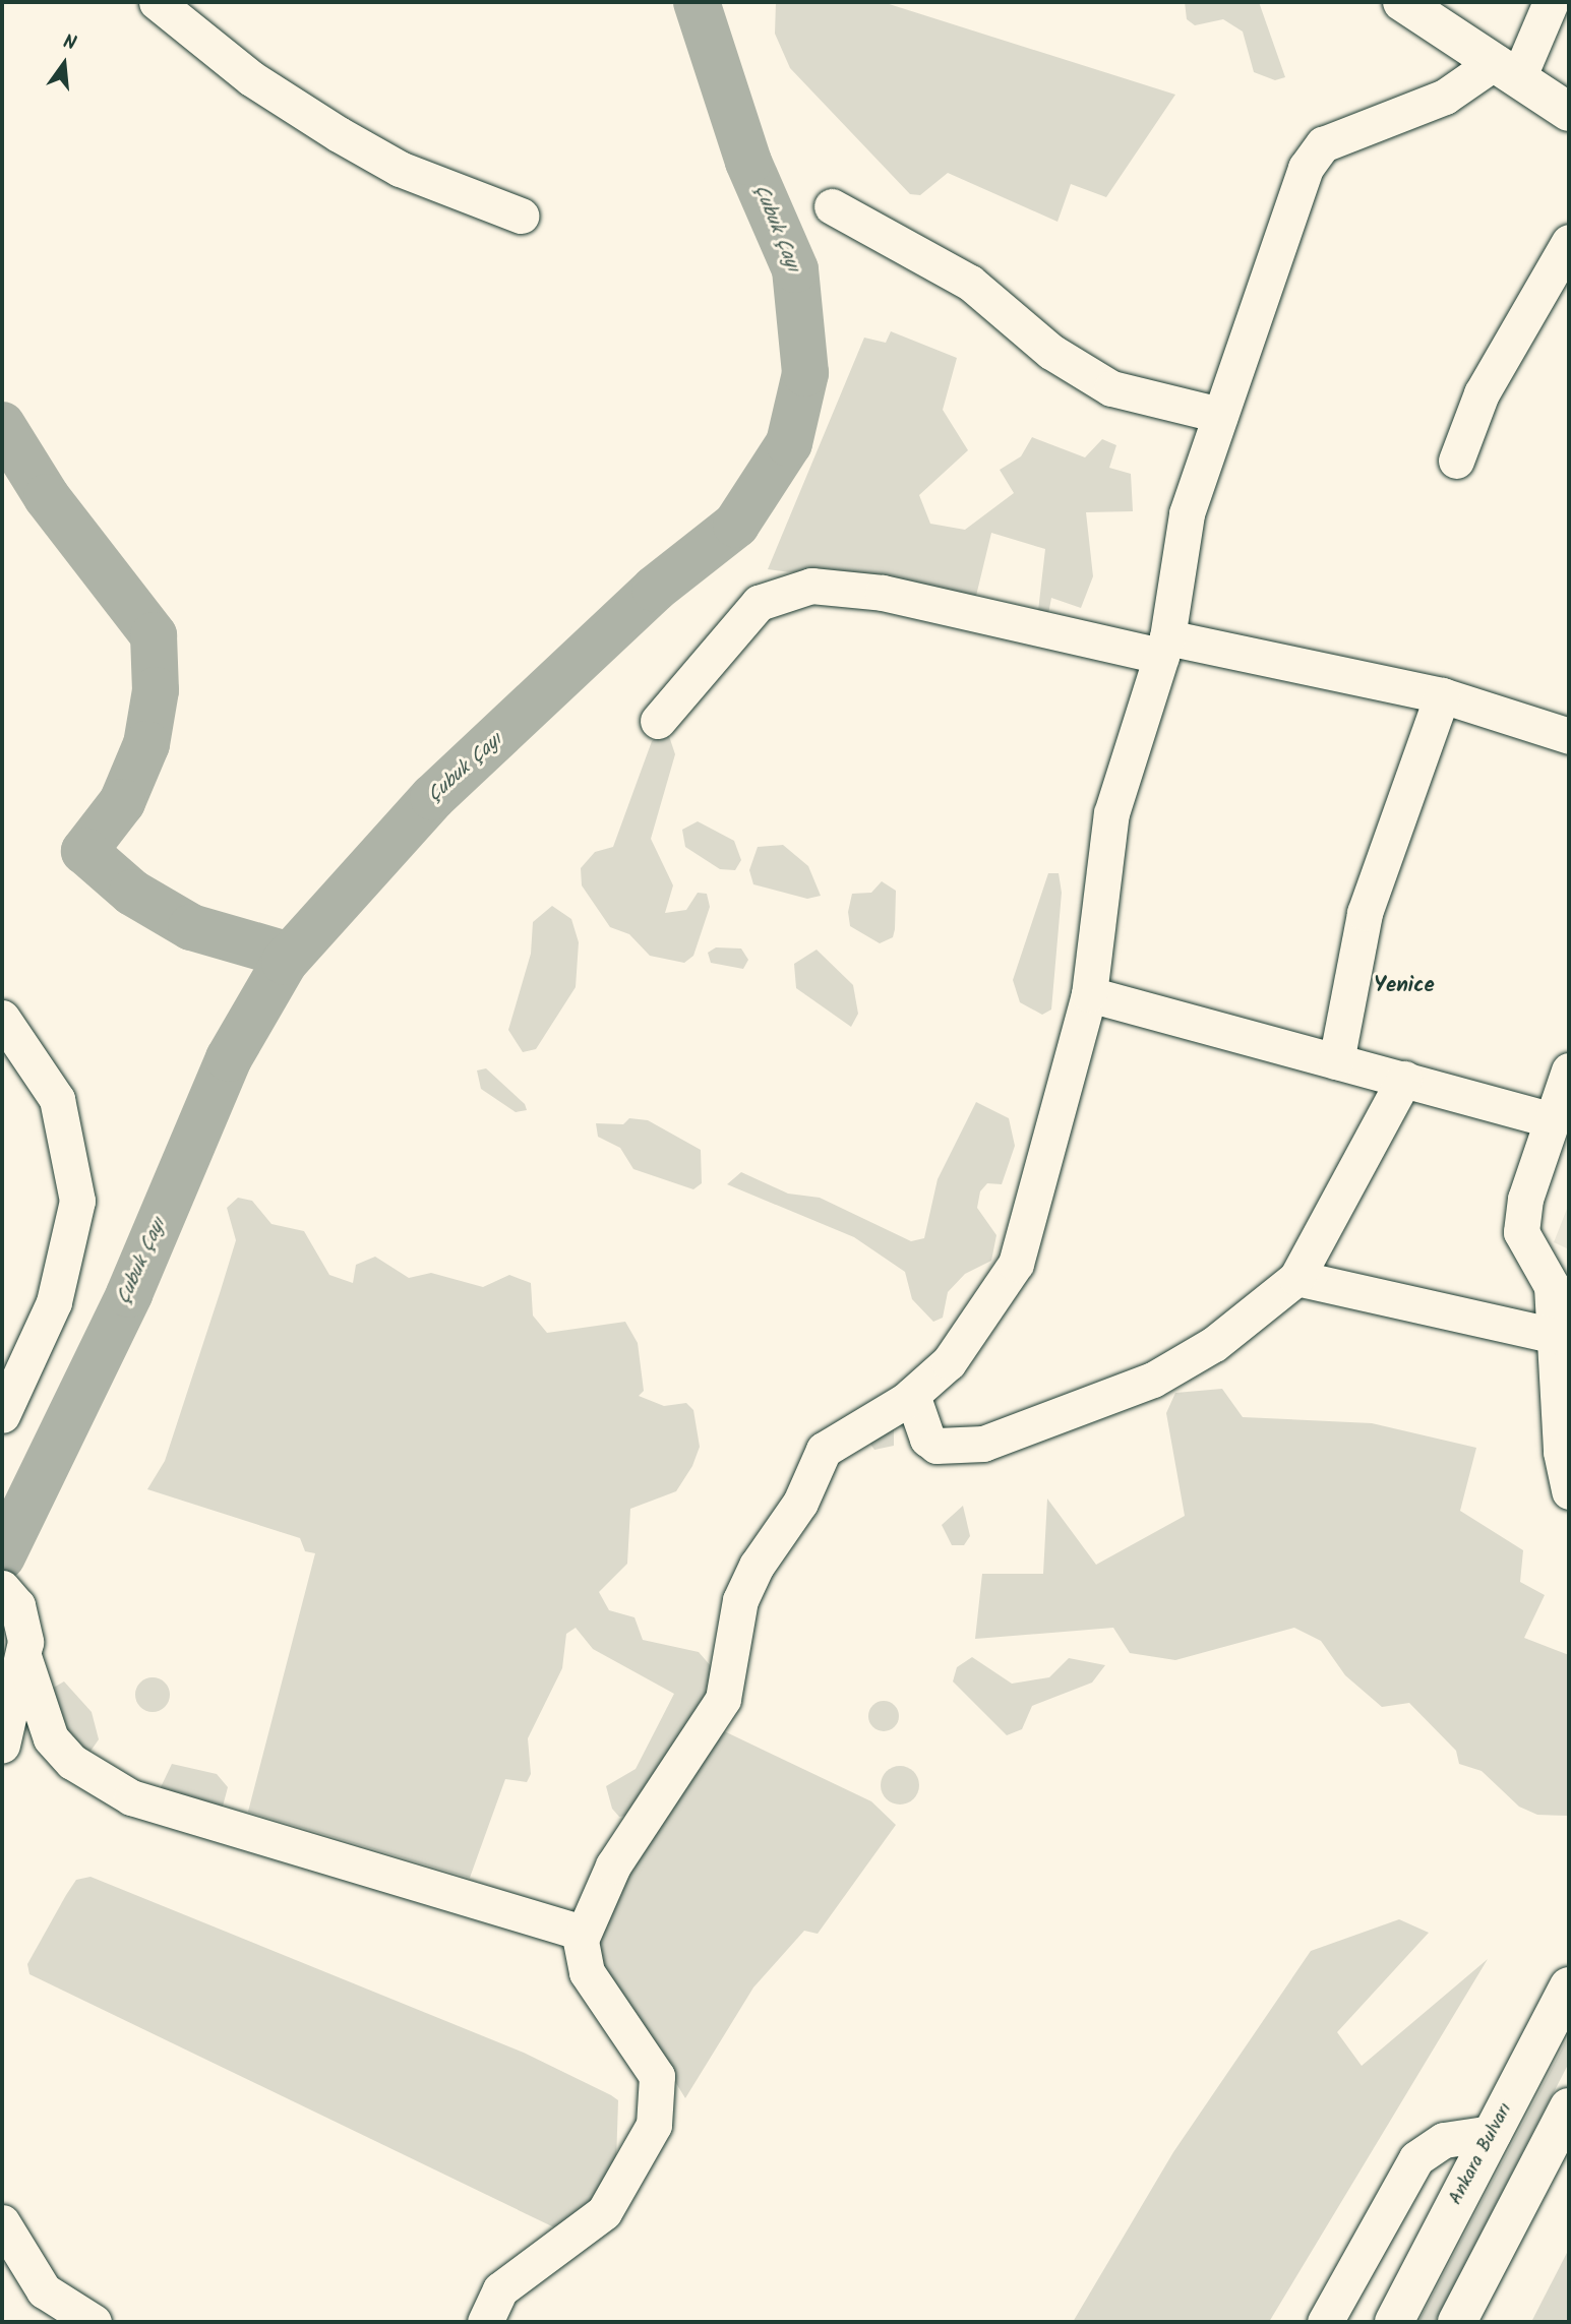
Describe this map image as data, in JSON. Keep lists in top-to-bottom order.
{
  "streets": {
    "main road": ["Ankara Bulvarı"]
  },
  "districts": ["Yenice"],
  "water": ["Çubuk Çayı"],
  "north": "top"
}
